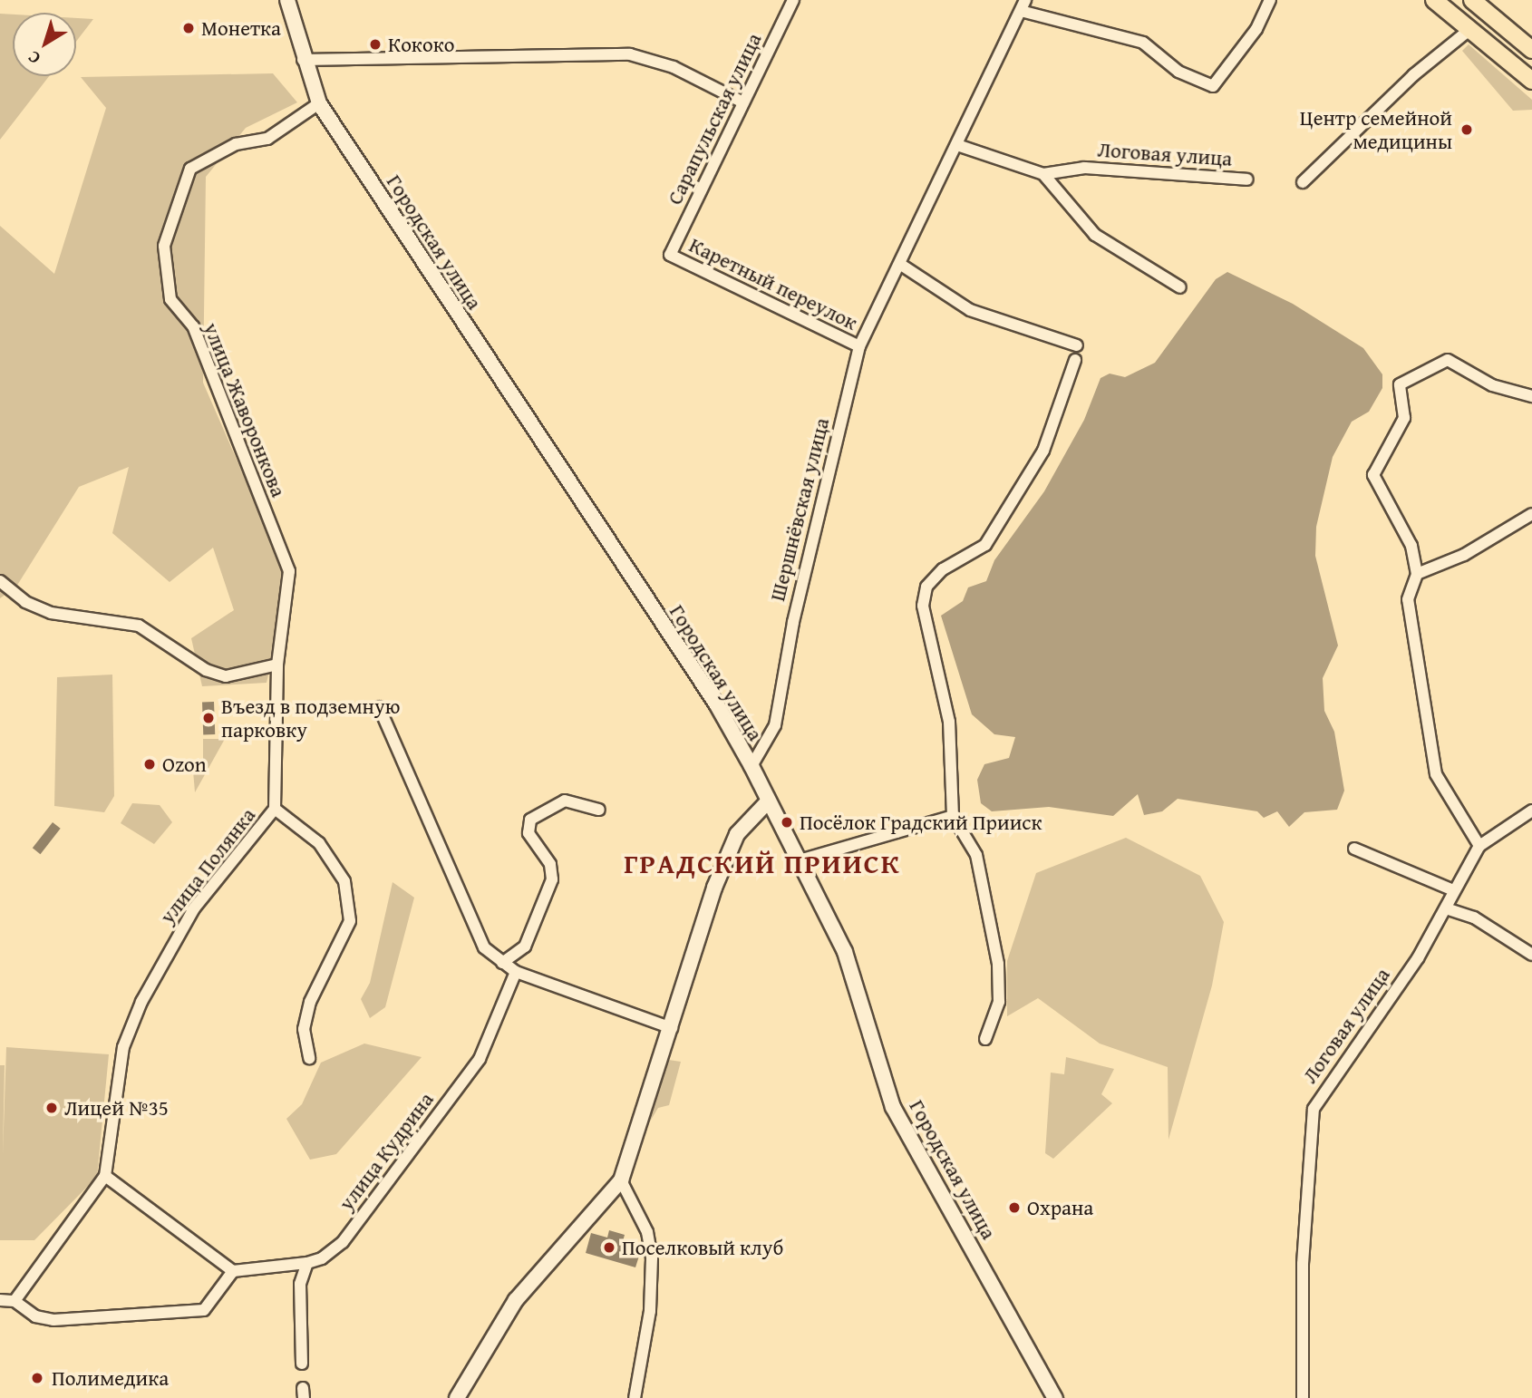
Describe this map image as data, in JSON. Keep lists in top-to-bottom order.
{
  "streets": {
    "street": [
      "Сарапульская улица",
      "Логовая улица",
      "Городская улица",
      "Каретный переулок",
      "улица Жаворонкова",
      "Шершнёвская улица",
      "улица Полянка",
      "улица Кудрина"
    ]
  },
  "crossings": [
    ["Сарапульская улица", "Каретный переулок"],
    ["Городская улица", "улица Жаворонкова"],
    ["Городская улица", "Шершнёвская улица"],
    ["Каретный переулок", "Шершнёвская улица"],
    ["улица Жаворонкова", "улица Полянка"]
  ],
  "districts": ["ГРАДСКИЙ ПРИИСК"],
  "places": [
    "Монетка",
    "Кококо",
    "Центр семейной медицины",
    "Въезд в подземную парковку",
    "Ozon",
    "Посёлок Градский Прииск",
    "Лицей №35",
    "Охрана",
    "Поселковый клуб",
    "Полимедика"
  ],
  "north": "bottom left"
}
